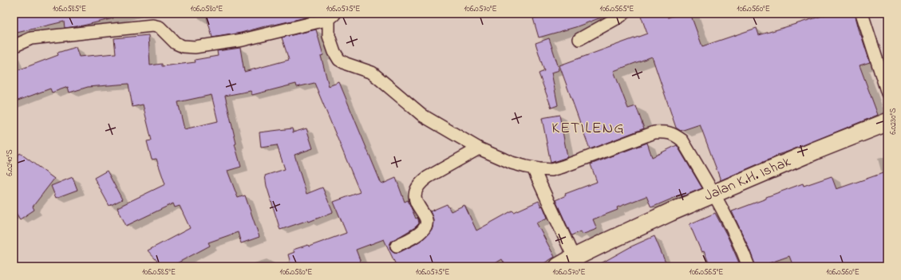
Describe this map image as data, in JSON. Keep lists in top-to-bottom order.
{
  "streets": {
    "street": ["Jalan K.H. Ishak"]
  },
  "districts": ["KETILENG"],
  "coordinates": [
    "106.0585°E",
    "106.0580°E",
    "106.0575°E",
    "106.0570°E",
    "106.0565°E",
    "106.0560°E",
    "6.0230°S",
    "6.0240°S"
  ]
}
